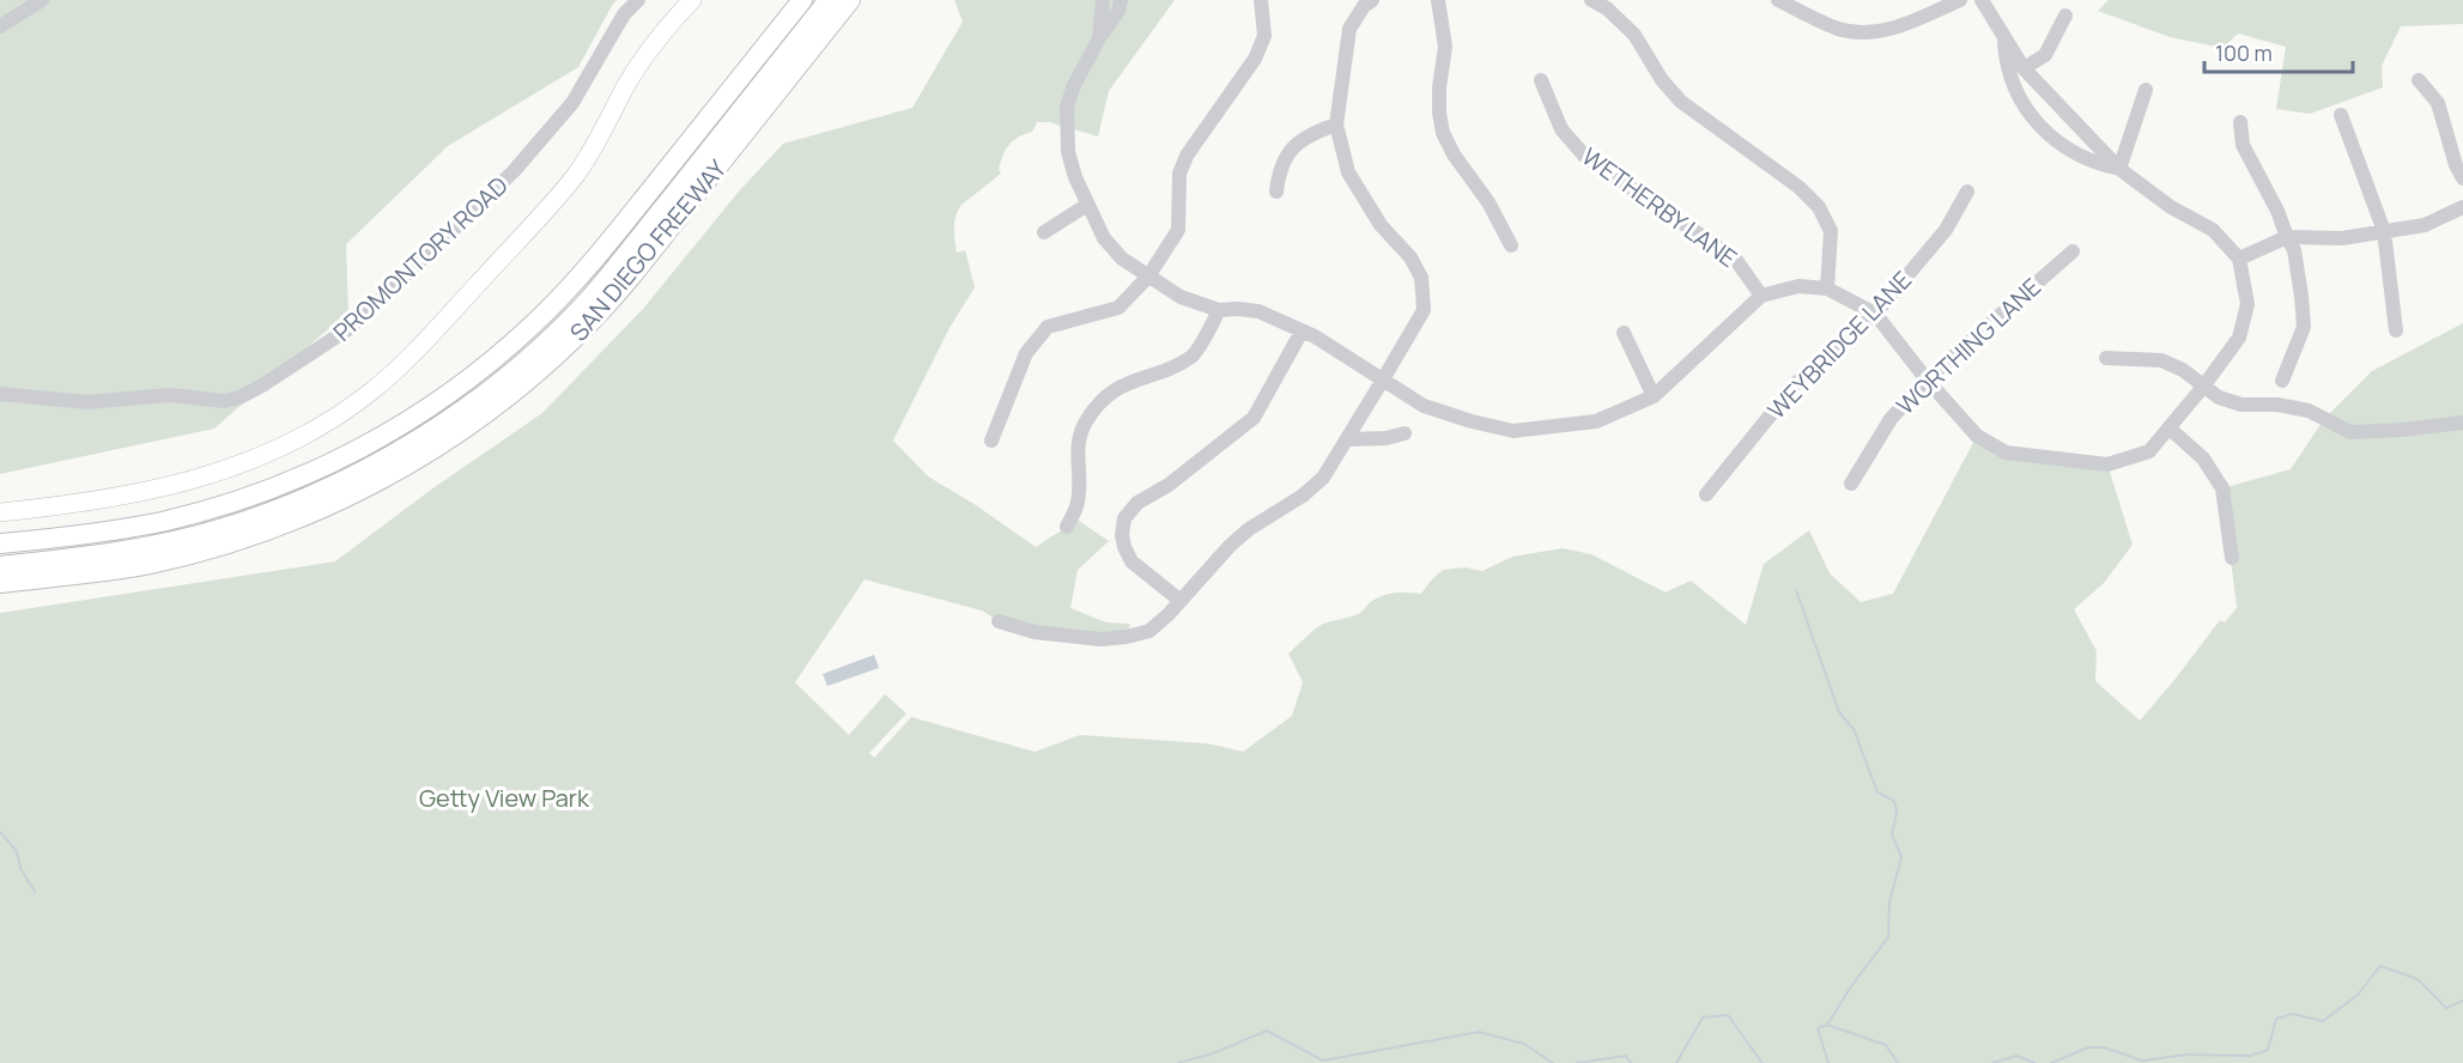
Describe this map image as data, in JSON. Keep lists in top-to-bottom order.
{
  "streets": {
    "highway": ["SAN DIEGO FREEWAY"],
    "street": [
      "WETHERBY LANE",
      "PROMONTORY ROAD",
      "WEYBRIDGE LANE",
      "WORTHING LANE"
    ]
  },
  "parks": ["Getty View Park"],
  "scale_bar": "100 m"
}
